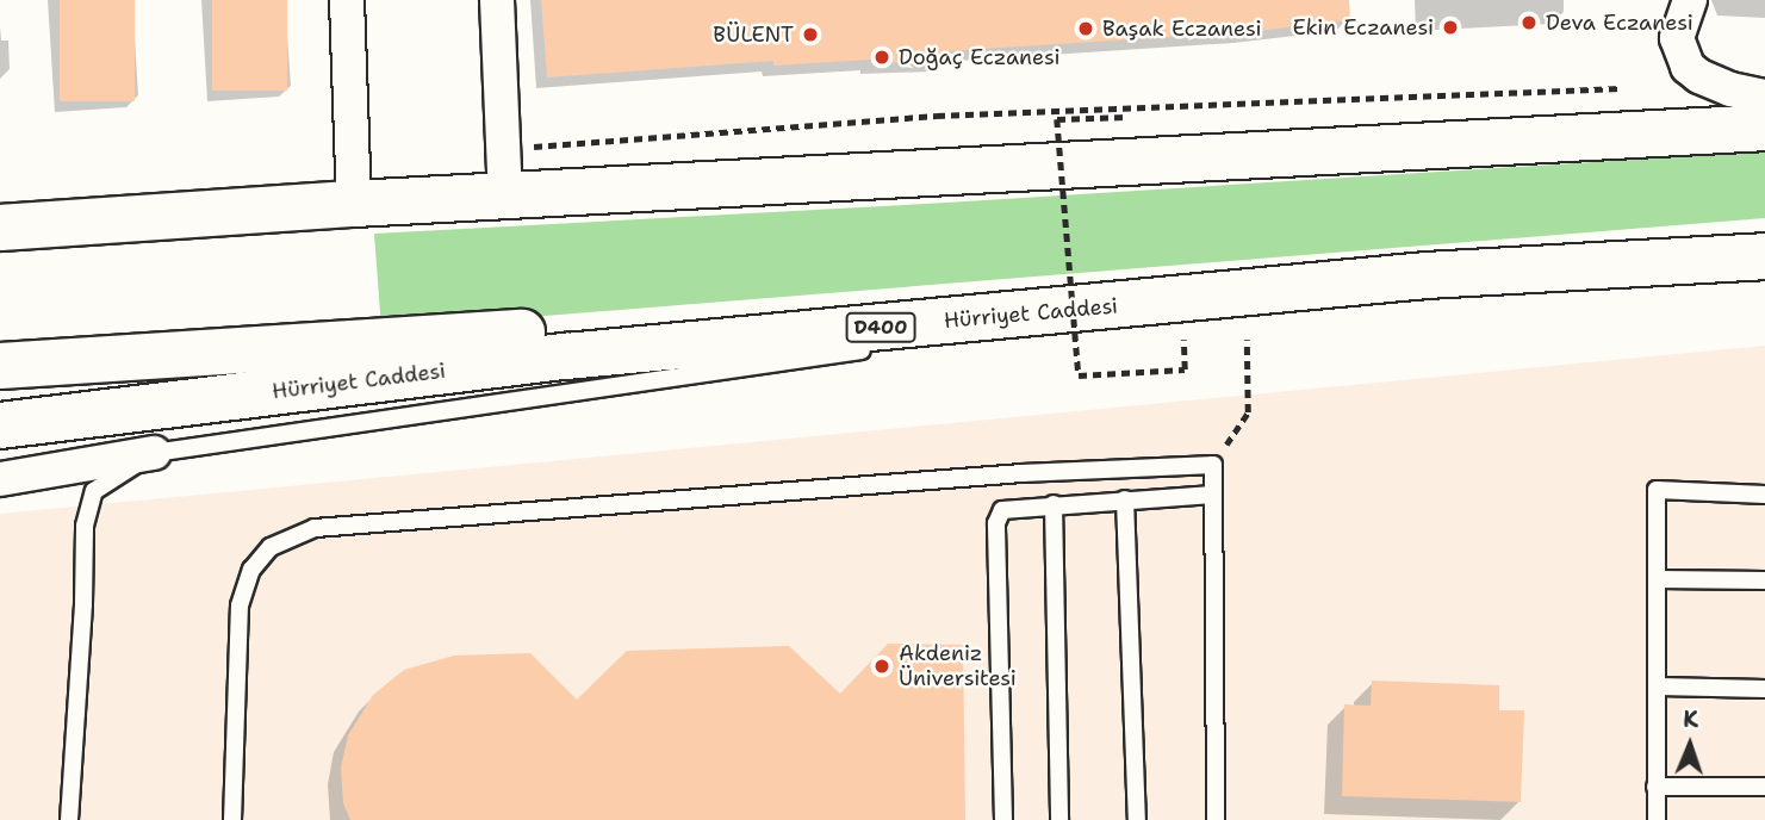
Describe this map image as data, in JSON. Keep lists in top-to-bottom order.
{
  "streets": {
    "highway": ["Hürriyet Caddesi", "D400"]
  },
  "places": [
    "Deva Eczanesi",
    "Ekin Eczanesi",
    "Başak Eczanesi",
    "BÜLENT",
    "Doğaç Eczanesi",
    "Akdeniz Üniversitesi"
  ],
  "north": "top"
}
